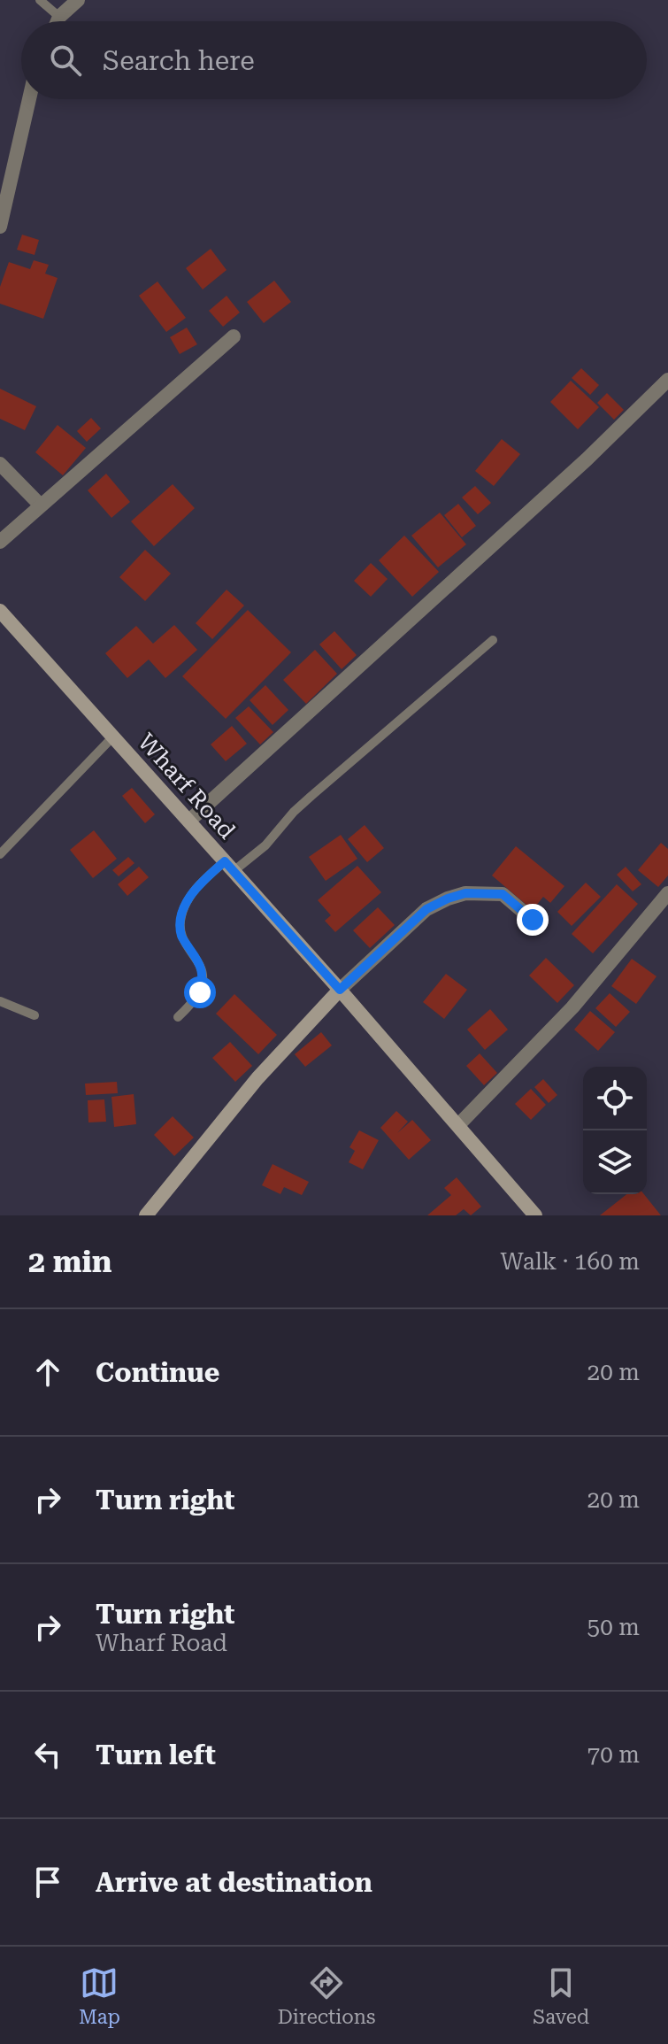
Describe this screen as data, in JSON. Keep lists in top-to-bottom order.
{
  "streets": {
    "main road": ["Wharf Road"]
  },
  "page": {
    "search": "Search here",
    "heading": ["2 min", "Walk · 160 m"],
    "list": [
      ["Continue", "20 m"],
      ["Turn right", "20 m"],
      ["Turn right", "Wharf Road", "50 m"],
      ["Turn left", "70 m"],
      "Arrive at destination"
    ],
    "nav": ["Map", "Directions", "Saved"]
  }
}
